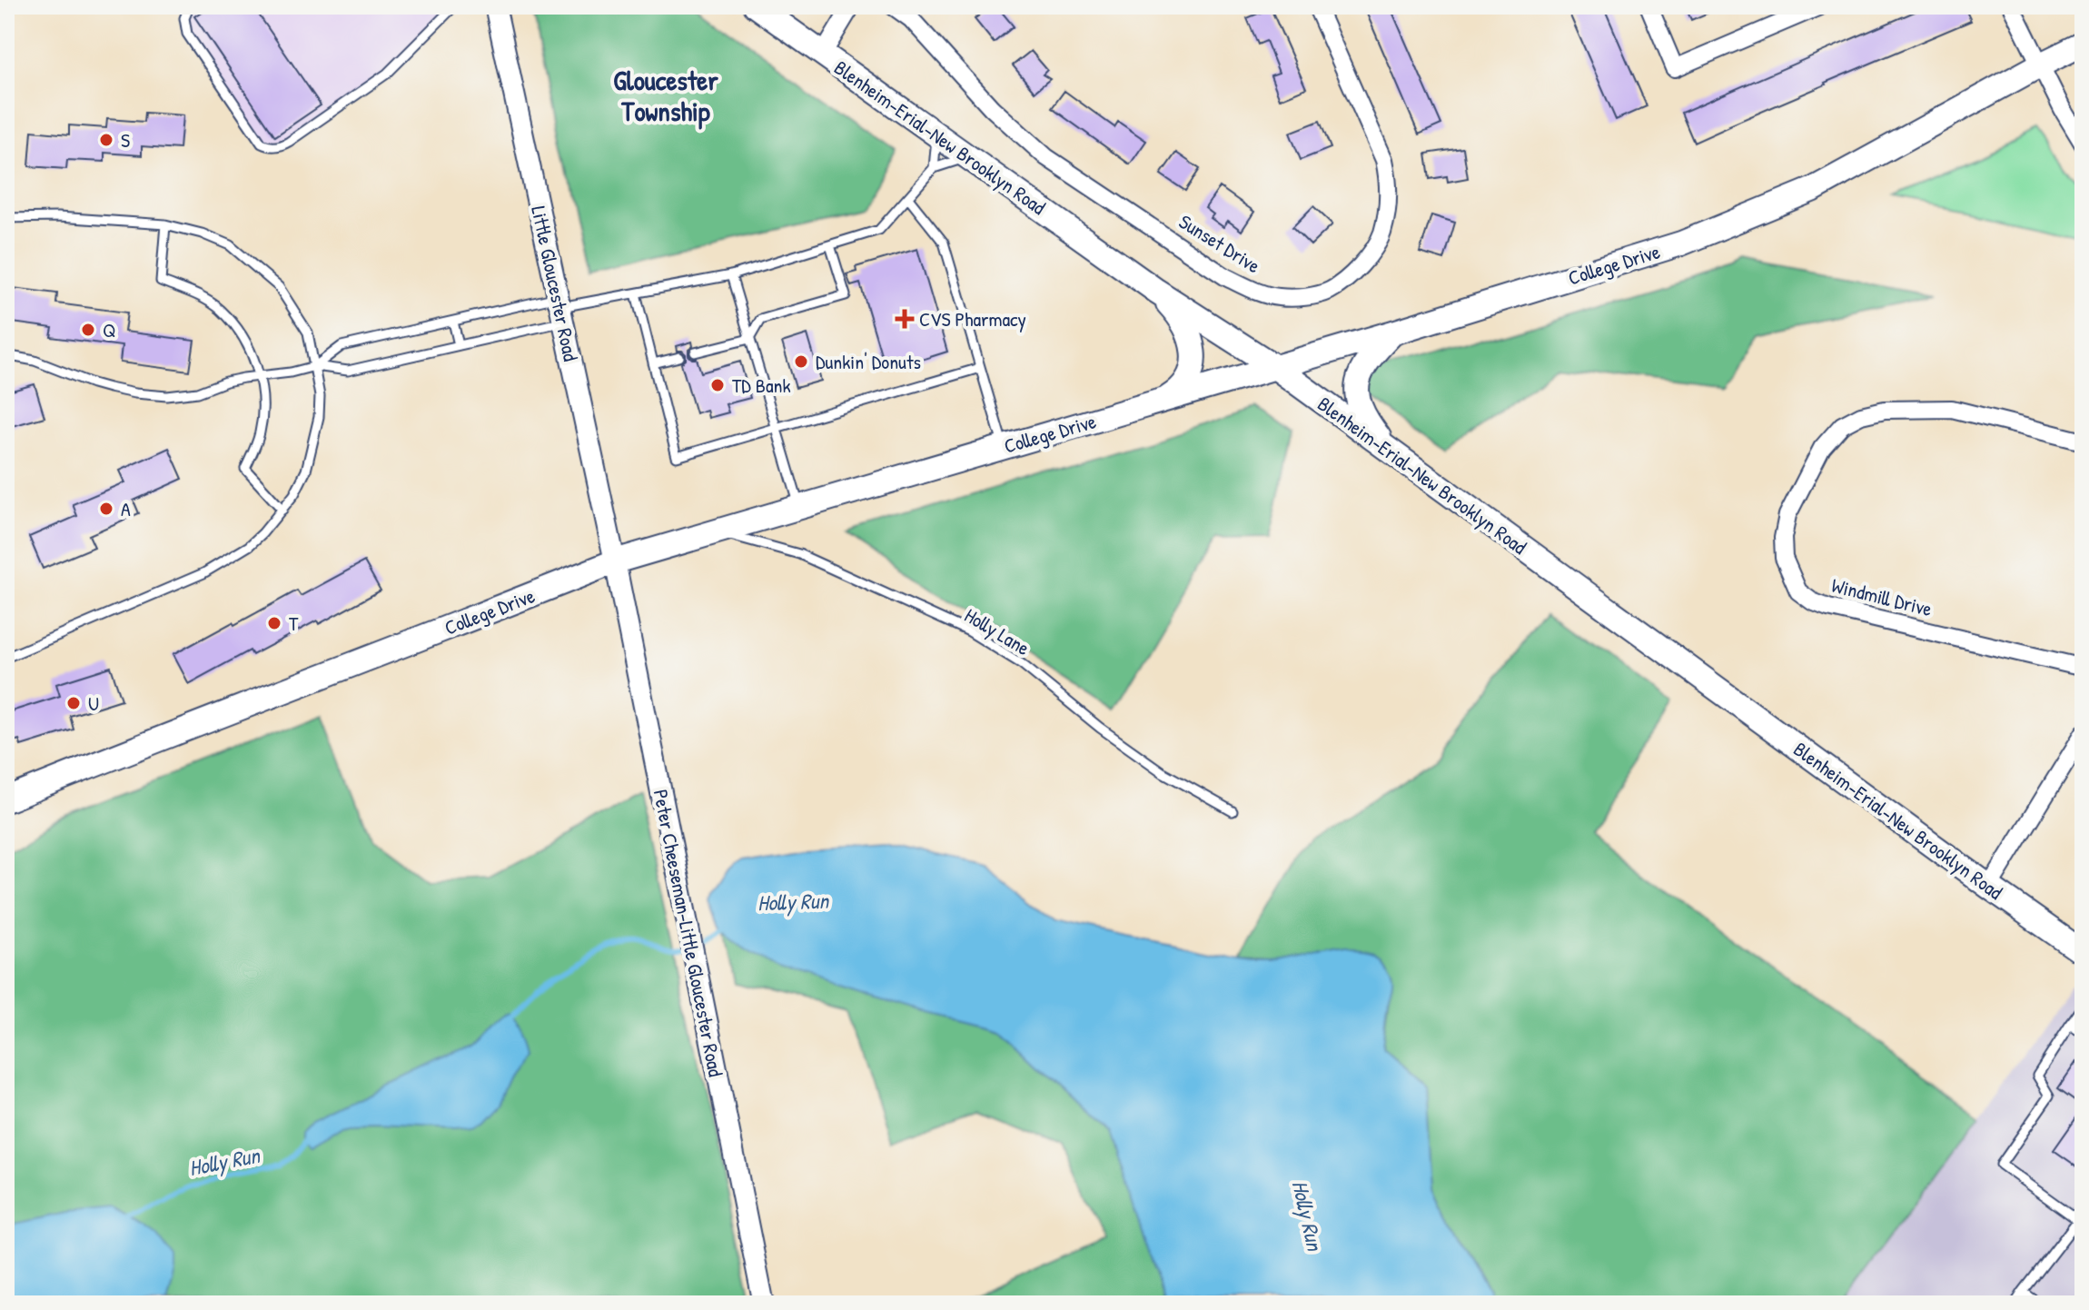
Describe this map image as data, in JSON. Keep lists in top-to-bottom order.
{
  "streets": {
    "main road": ["Blenheim-Erial-New Brooklyn Road", "College Drive"],
    "street": [
      "Sunset Drive",
      "Little Gloucester Road",
      "Windmill Drive",
      "Peter Cheeseman-Little Gloucester Road"
    ],
    "lane": ["Holly Lane"]
  },
  "crossings": [
    ["Blenheim-Erial-New Brooklyn Road", "College Drive"],
    ["College Drive", "Little Gloucester Road"],
    ["College Drive", "Holly Lane"],
    ["College Drive", "Peter Cheeseman-Little Gloucester Road"],
    ["Little Gloucester Road", "Peter Cheeseman-Little Gloucester Road"]
  ],
  "districts": ["Gloucester Township"],
  "water": ["Holly Run"],
  "places": {
    "other": [
      "S",
      "Q",
      "Dunkin' Donuts",
      "TD Bank",
      "A",
      "T",
      "U"
    ],
    "health": ["CVS Pharmacy"]
  }
}
